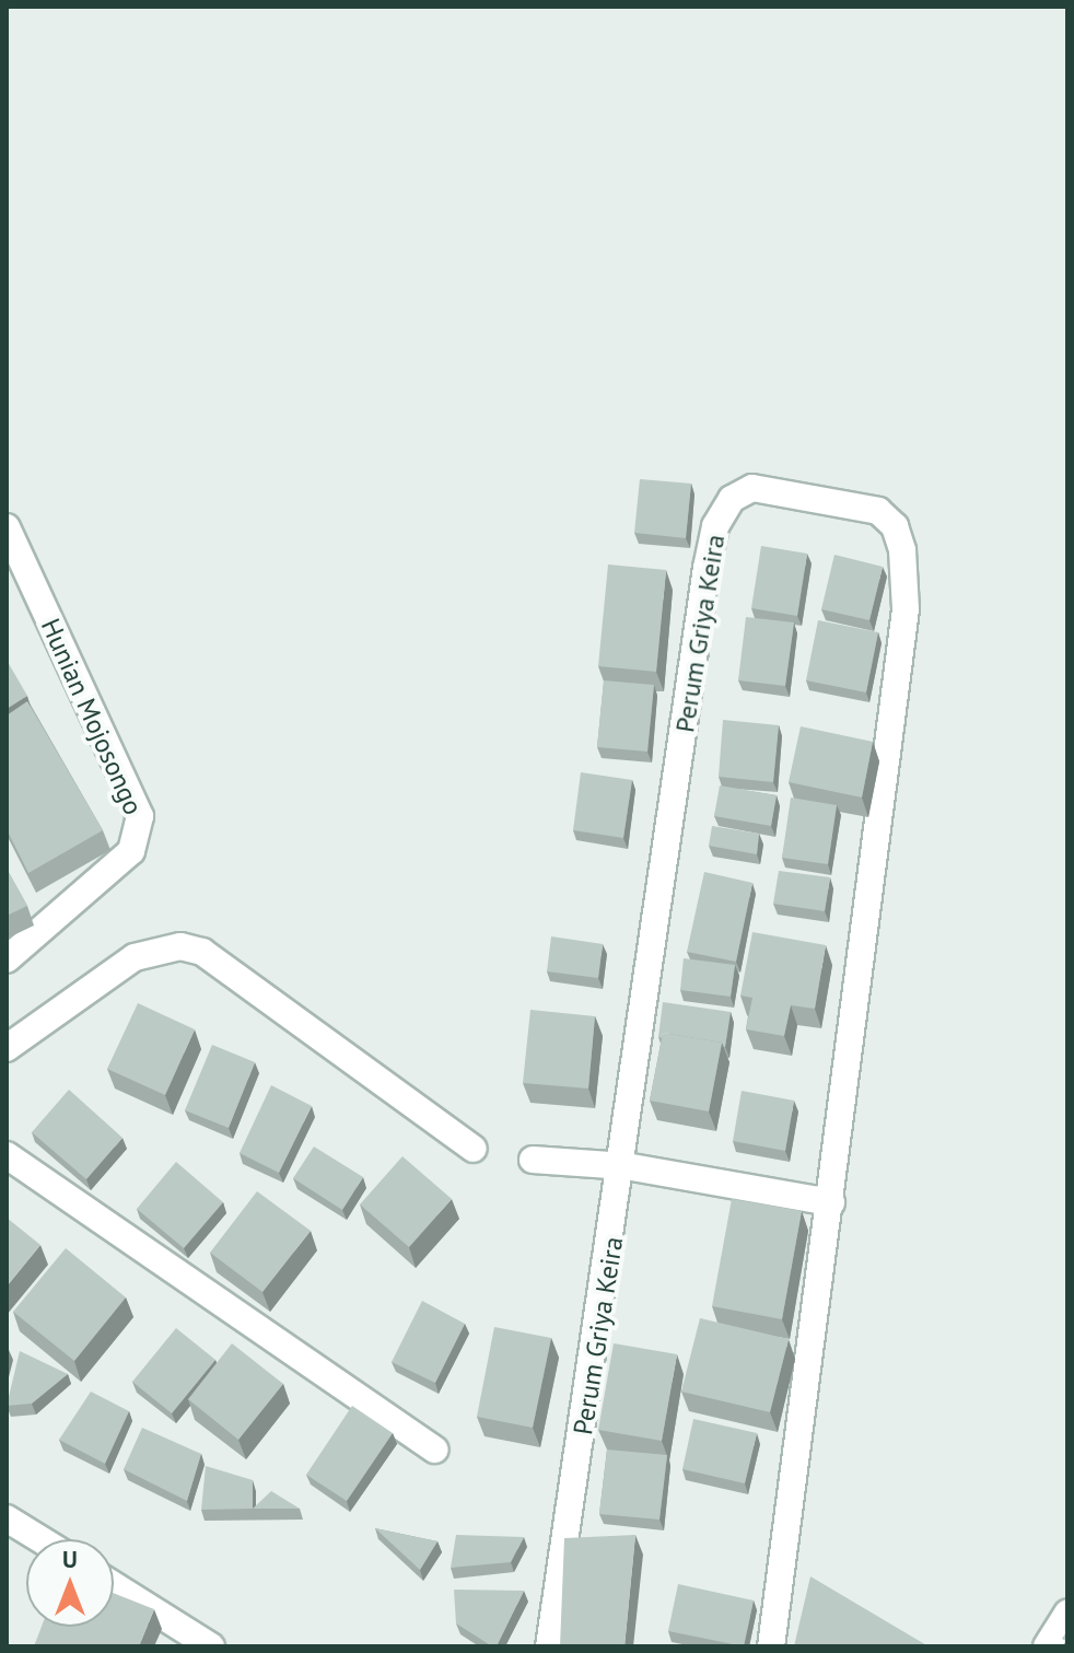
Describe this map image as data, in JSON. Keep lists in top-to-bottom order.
{
  "streets": {
    "street": ["Perum Griya Keira", "Hunian Mojosongo"]
  },
  "north": "top"
}
